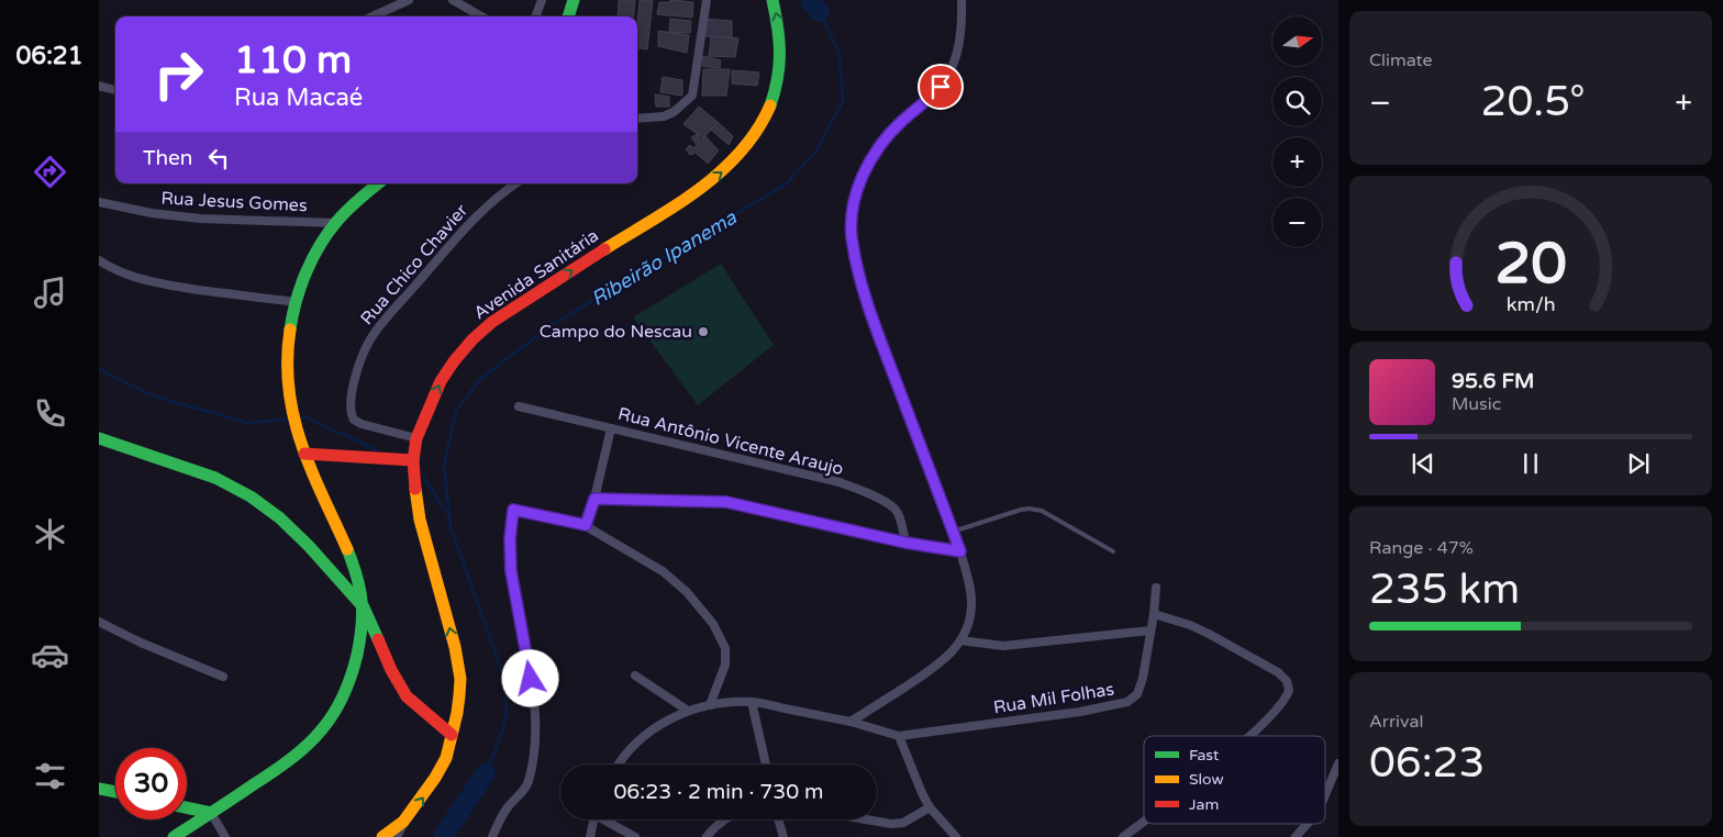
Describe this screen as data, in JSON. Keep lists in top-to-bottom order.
{
  "streets": {
    "street": [
      "Rua Jesus Gomes",
      "Rua Chico Chavier",
      "Avenida Sanitária",
      "Rua Antônio Vicente Araujo",
      "Rua Mil Folhas"
    ]
  },
  "crossings": [
    ["Rua Chico Chavier", "Avenida Sanitária"]
  ],
  "one_way": ["Avenida Sanitária"],
  "water": ["Ribeirão Ipanema"],
  "places": ["Campo do Nescau"],
  "legend": ["Fast", "Slow", "Jam"],
  "north": "right",
  "page": {
    "tabs": "06:21",
    "tile": [
      "Climate",
      ["Range · 47%", "235 km"],
      ["Arrival", "06:23"]
    ],
    "map_buttons": ["+", "−"],
    "turn": ["110 m", "Rua Macaé"],
    "heat": ["−", "20.5°", "+"],
    "then": "Then",
    "song": ["95.6 FM", "Music"],
    "limit": "30",
    "trip": "06:23 · 2 min · 730 m",
    "gauge": ["20", "km/h"]
  }
}
